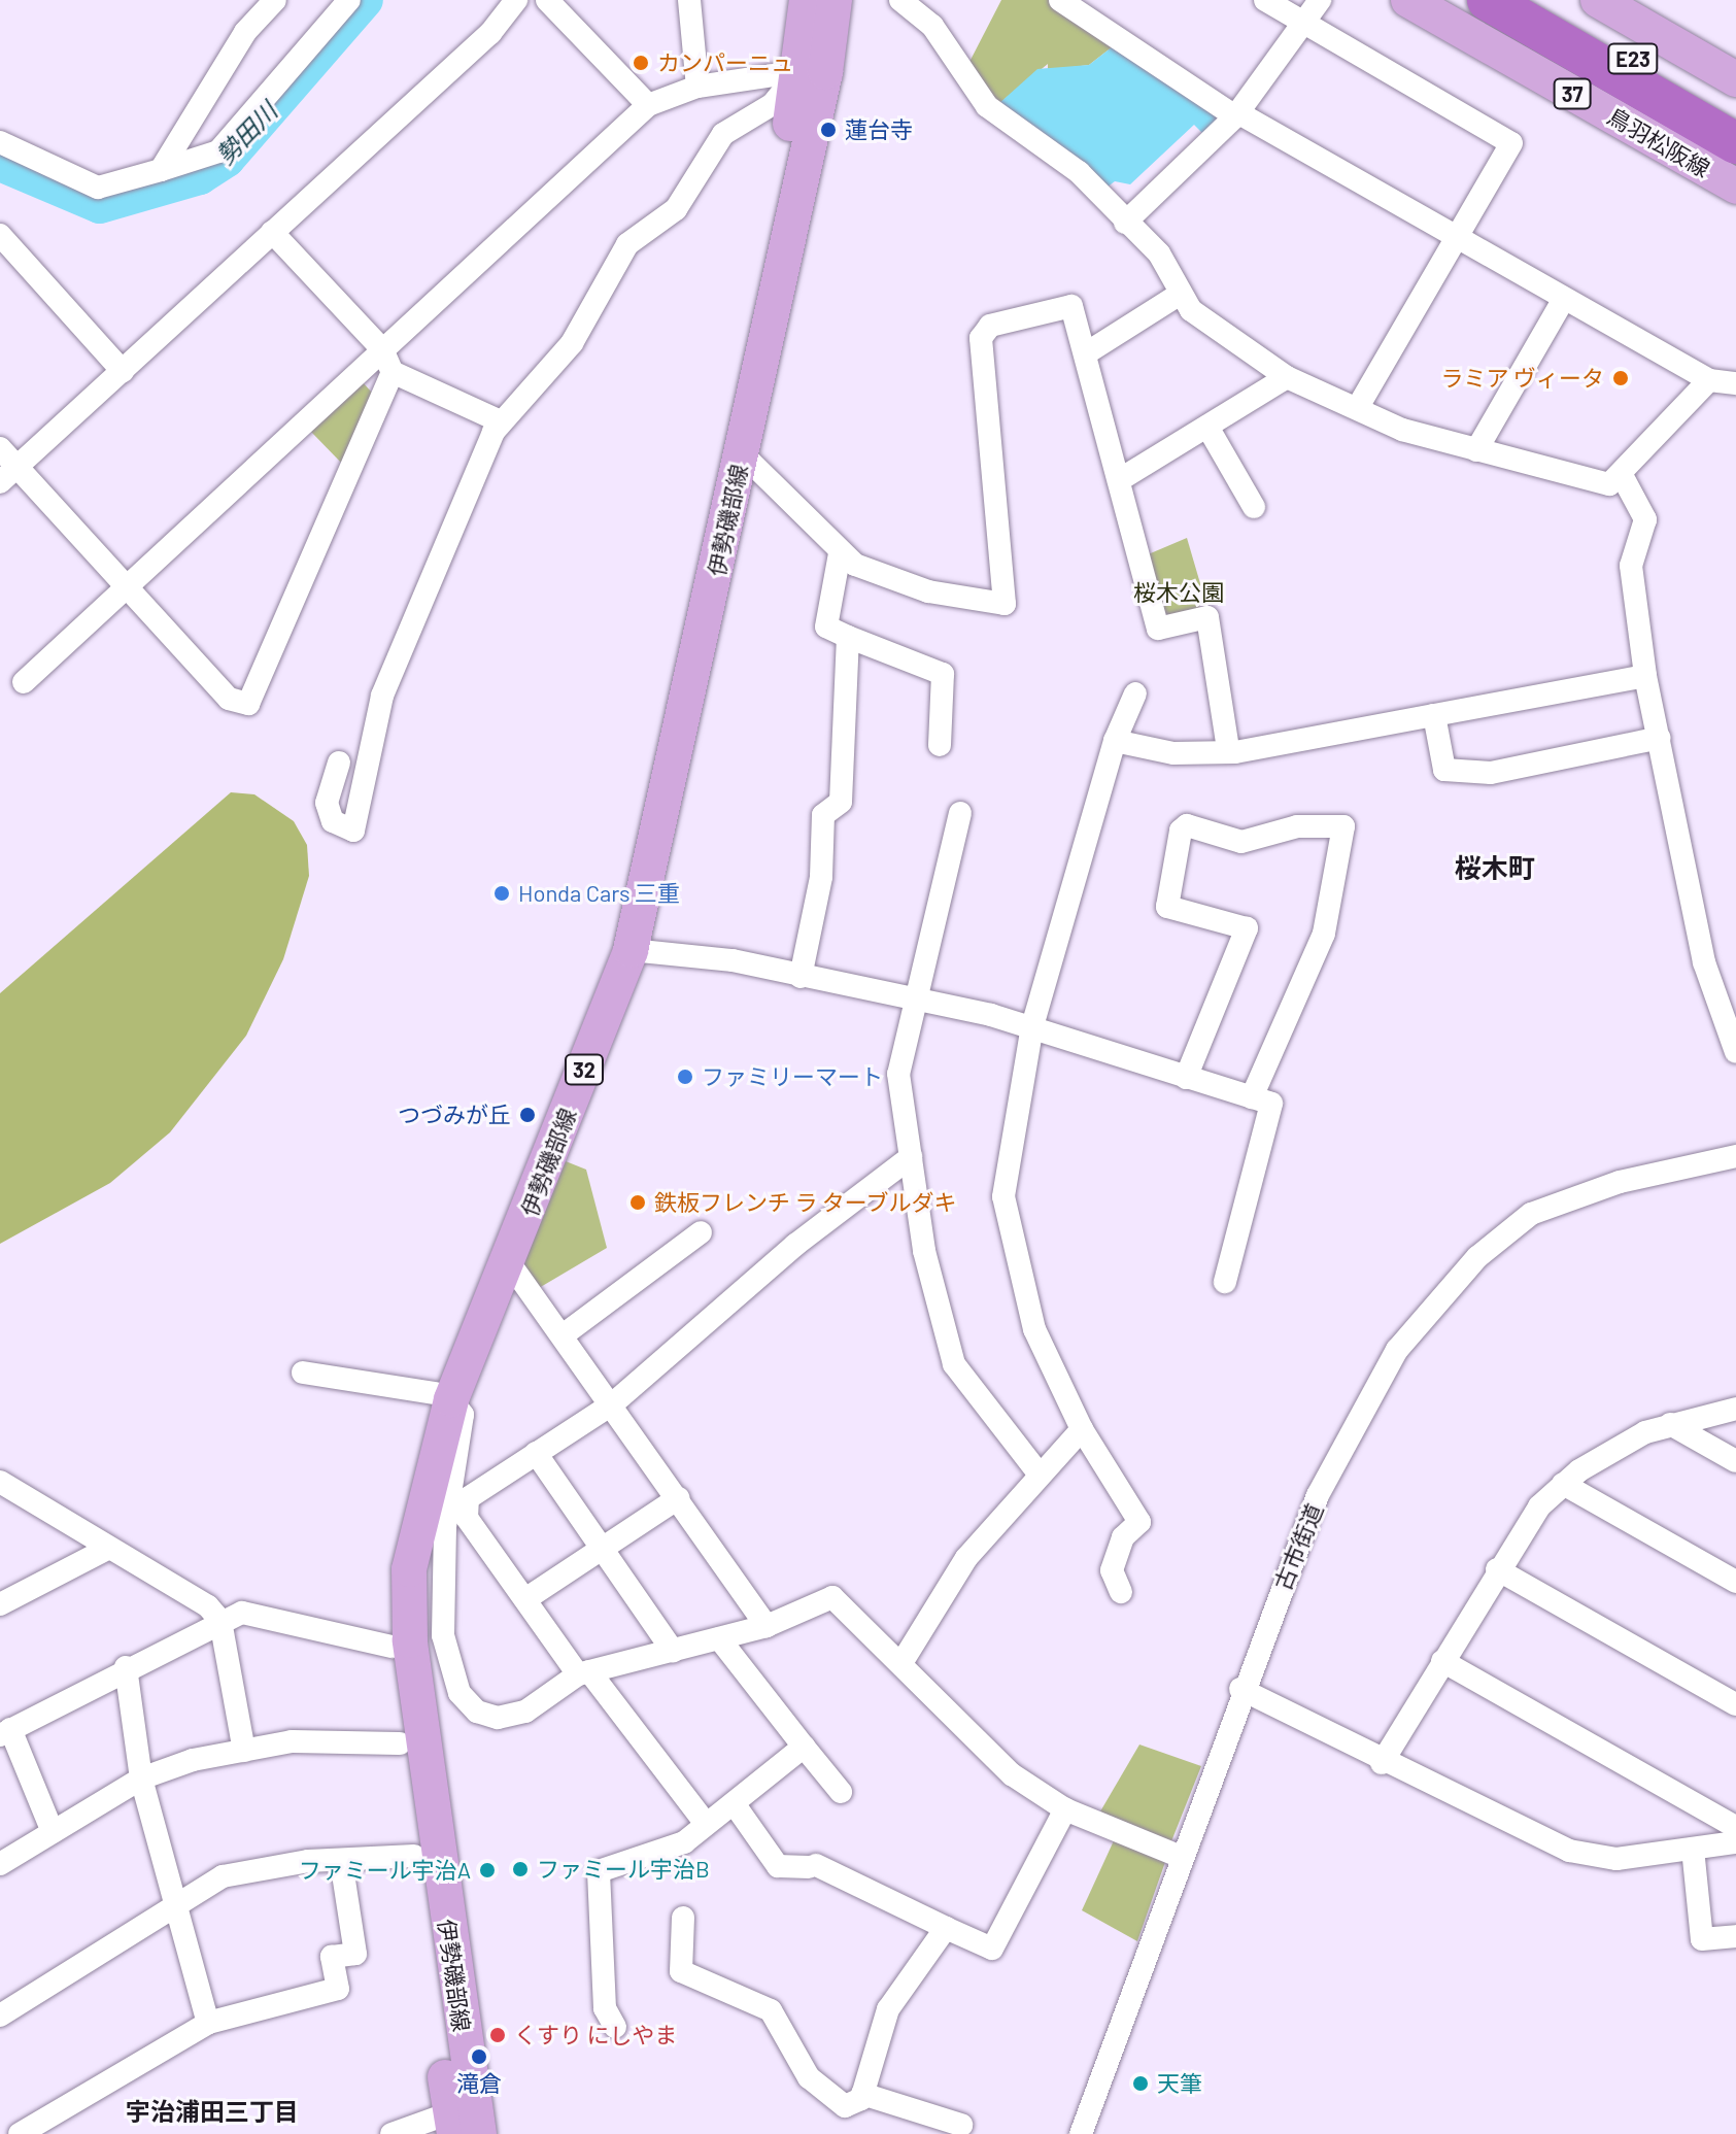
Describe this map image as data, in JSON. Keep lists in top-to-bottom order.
{
  "streets": {
    "highway": ["E23"],
    "main road": [
      "37",
      "鳥羽松阪線",
      "伊勢磯部線",
      "32"
    ],
    "street": ["古市街道"]
  },
  "districts": ["桜木町", "宇治浦田三丁目"],
  "water": ["勢田川"],
  "parks": ["桜木公園"],
  "places": [
    "カンパーニュ",
    "蓮台寺",
    "ラミア ヴィータ",
    "Honda Cars 三重",
    "ファミリーマート",
    "つづみが丘",
    "鉄板フレンチ ラ ターブルダキ",
    "ファミール宇治B",
    "ファミール宇治A",
    "くすり にしやま",
    "滝倉",
    "天筆"
  ]
}
